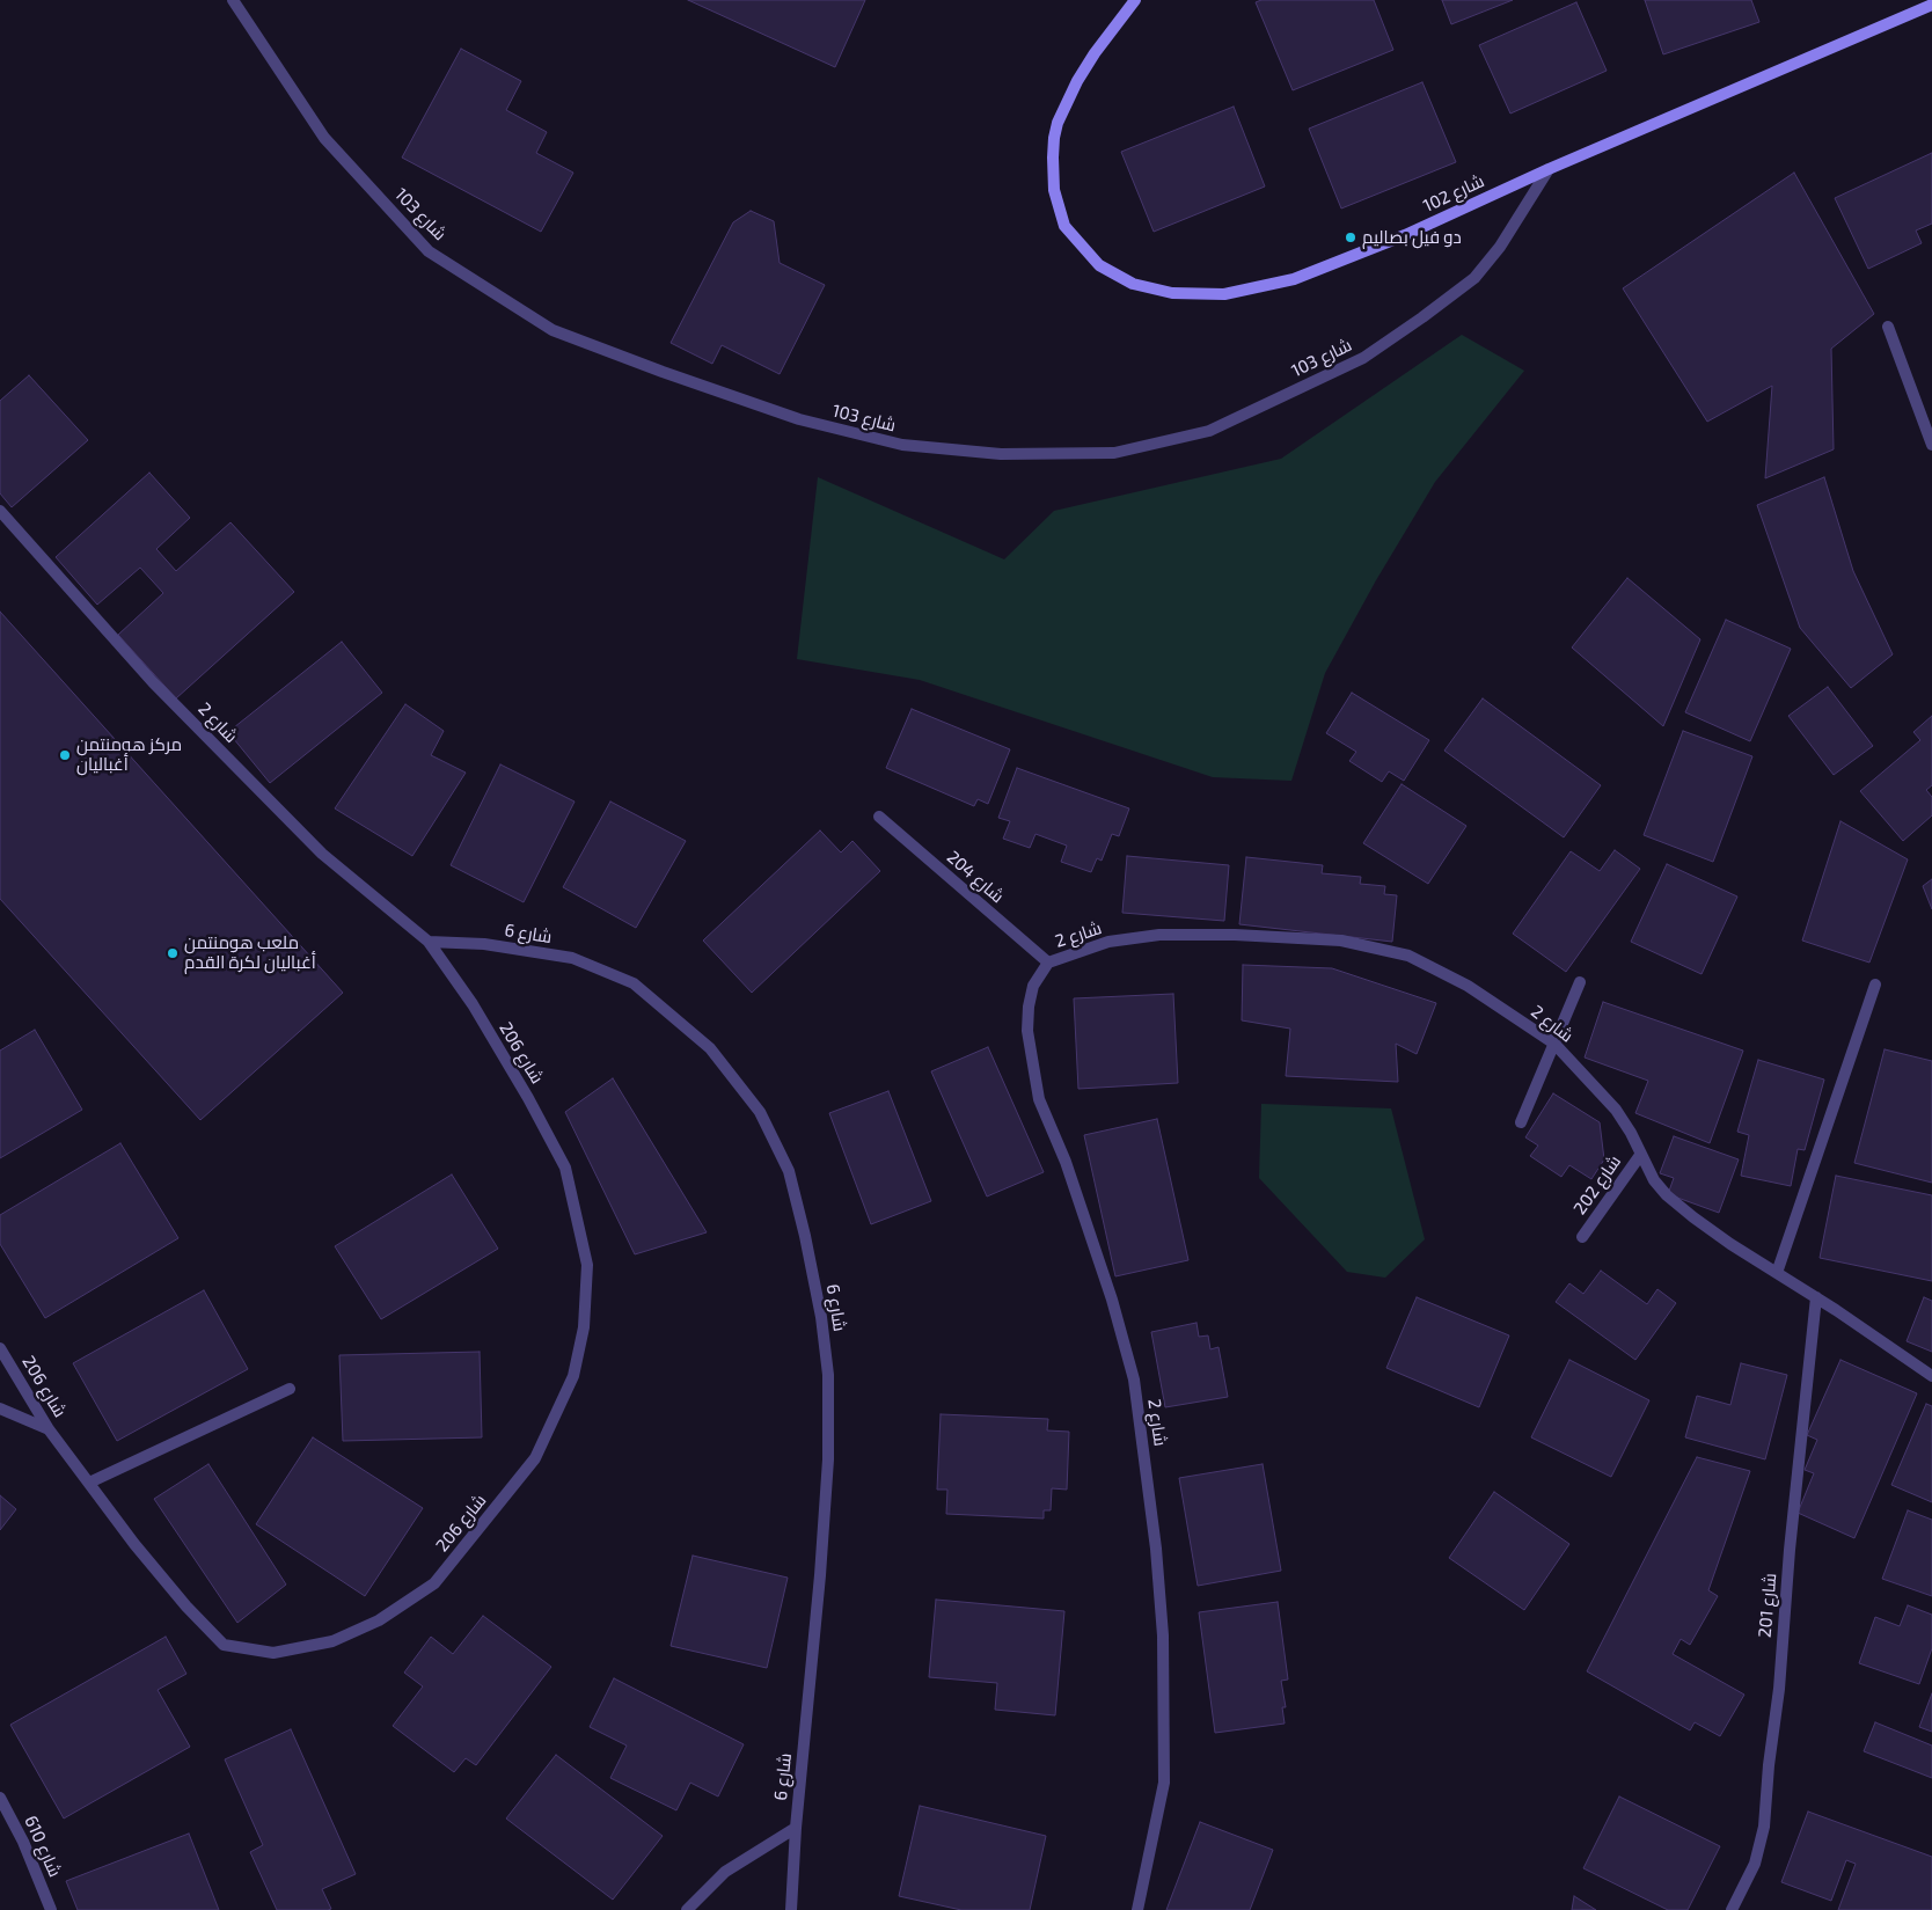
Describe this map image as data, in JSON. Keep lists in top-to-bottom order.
{
  "streets": {
    "main road": ["شارع 102"],
    "street": [
      "شارع 103",
      "شارع 2",
      "شارع 204",
      "شارع 6",
      "شارع 206",
      "شارع 202",
      "شارع 201",
      "شارع 610"
    ]
  },
  "crossings": [
    ["شارع 102", "شارع 103"],
    ["شارع 2", "شارع 204"],
    ["شارع 2", "شارع 6"],
    ["شارع 2", "شارع 206"],
    ["شارع 2", "شارع 202"],
    ["شارع 2", "شارع 201"],
    ["شارع 6", "شارع 206"]
  ],
  "places": ["دو فيل بصاليم", "مركز هومنتمن أغباليان", "ملعب هومنتمن أغباليان لكرة القدم"]
}
